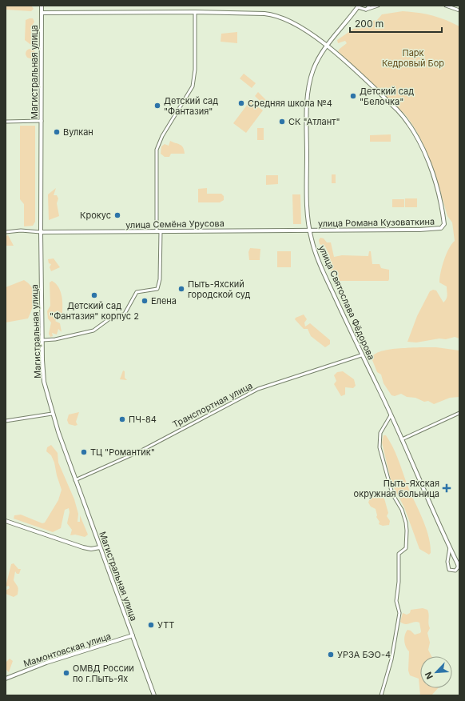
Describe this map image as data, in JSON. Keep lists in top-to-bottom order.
{
  "streets": {
    "street": [
      "Магистральная улица",
      "улица Романа Кузоваткина",
      "улица Семёна Урусова",
      "улица Святослава Фёдорова",
      "Транспортная улица",
      "Мамонтовская улица"
    ]
  },
  "crossings": [
    ["Магистральная улица", "улица Романа Кузоваткина"],
    ["Магистральная улица", "улица Семёна Урусова"],
    ["Магистральная улица", "Транспортная улица"],
    ["Магистральная улица", "Мамонтовская улица"],
    ["улица Романа Кузоваткина", "улица Семёна Урусова"],
    ["улица Романа Кузоваткина", "улица Святослава Фёдорова"],
    ["улица Семёна Урусова", "улица Святослава Фёдорова"],
    ["улица Святослава Фёдорова", "Транспортная улица"]
  ],
  "parks": ["Парк Кедровый Бор"],
  "places": {
    "other": [
      "Детский сад \"Белочка\"",
      "Средняя школа №4",
      "Детский сад \"Фантазия\"",
      "СК \"Атлант\"",
      "Вулкан",
      "Крокус",
      "Пыть-Яхский городской суд",
      "Детский сад \"Фантазия\" корпус 2",
      "Елена",
      "ПЧ-84",
      "ТЦ \"Романтик\"",
      "УТТ",
      "УРЗА БЭО-4",
      "ОМВД России по г.Пыть-Ях"
    ],
    "health": ["Пыть-Яхская окружная больница"]
  },
  "scale_bar": "200 m",
  "north": "bottom left"
}
